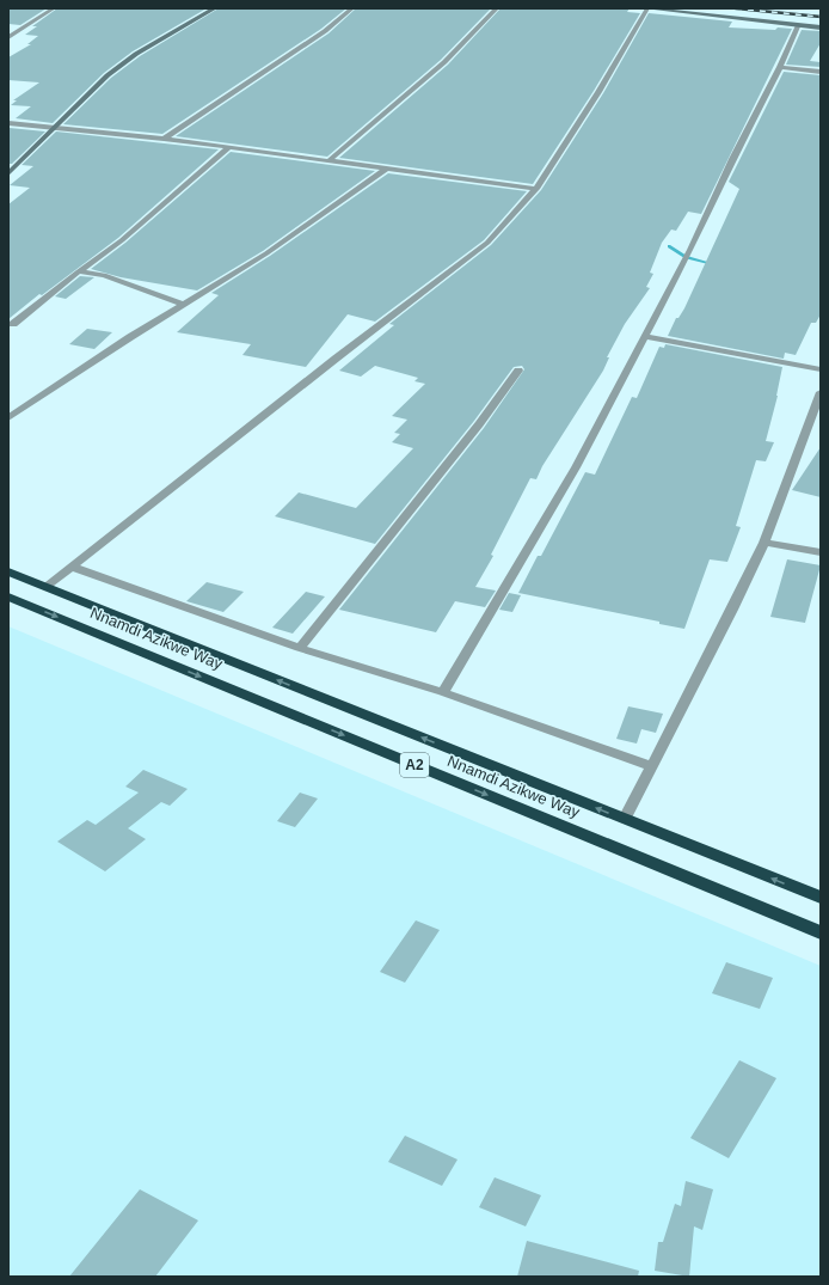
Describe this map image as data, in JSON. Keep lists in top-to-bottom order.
{
  "streets": {
    "highway": ["Nnamdi Azikwe Way", "A2"]
  }
}
